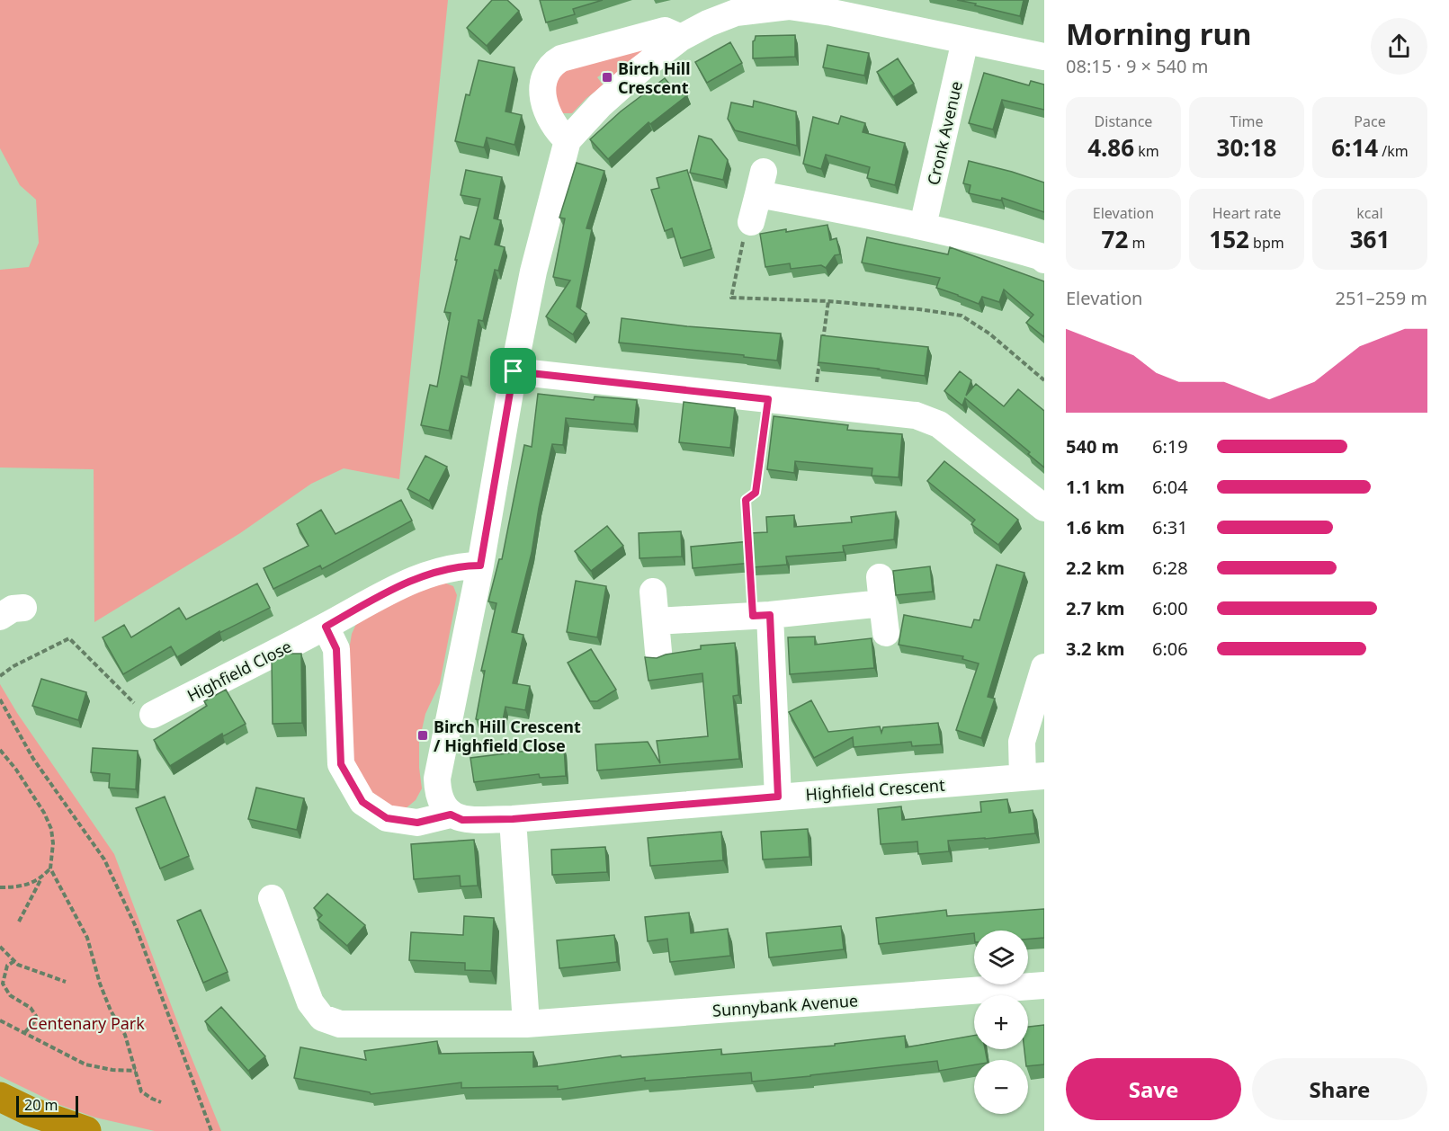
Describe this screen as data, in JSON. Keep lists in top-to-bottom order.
{
  "streets": {
    "street": [
      "Cronk Avenue",
      "Highfield Close",
      "Highfield Crescent",
      "Sunnybank Avenue"
    ]
  },
  "parks": ["Centenary Park"],
  "places": {
    "transit": ["Birch Hill Crescent", "Birch Hill Crescent / Highfield Close"]
  },
  "scale_bar": "20 m",
  "page": {
    "heading": ["Morning run", "08:15 · 9 × 540 m"],
    "stats": [
      ["Distance", "4.86 km"],
      ["Time", "30:18"],
      ["Pace", "6:14 /km"],
      ["Elevation", "72 m"],
      ["Heart rate", "152 bpm"],
      ["kcal", "361"]
    ],
    "chart": ["Elevation", "251–259 m"],
    "list": [
      {
        "name": "540 m",
        "note": "6:19"
      },
      {
        "name": "1.1 km",
        "note": "6:04"
      },
      {
        "name": "1.6 km",
        "note": "6:31"
      },
      {
        "name": "2.2 km",
        "note": "6:28"
      },
      {
        "name": "2.7 km",
        "note": "6:00"
      },
      {
        "name": "3.2 km",
        "note": "6:06"
      }
    ],
    "map_buttons": ["+", "−"],
    "buttons": ["Save", "Share"],
    "scale": "20 m"
  }
}
